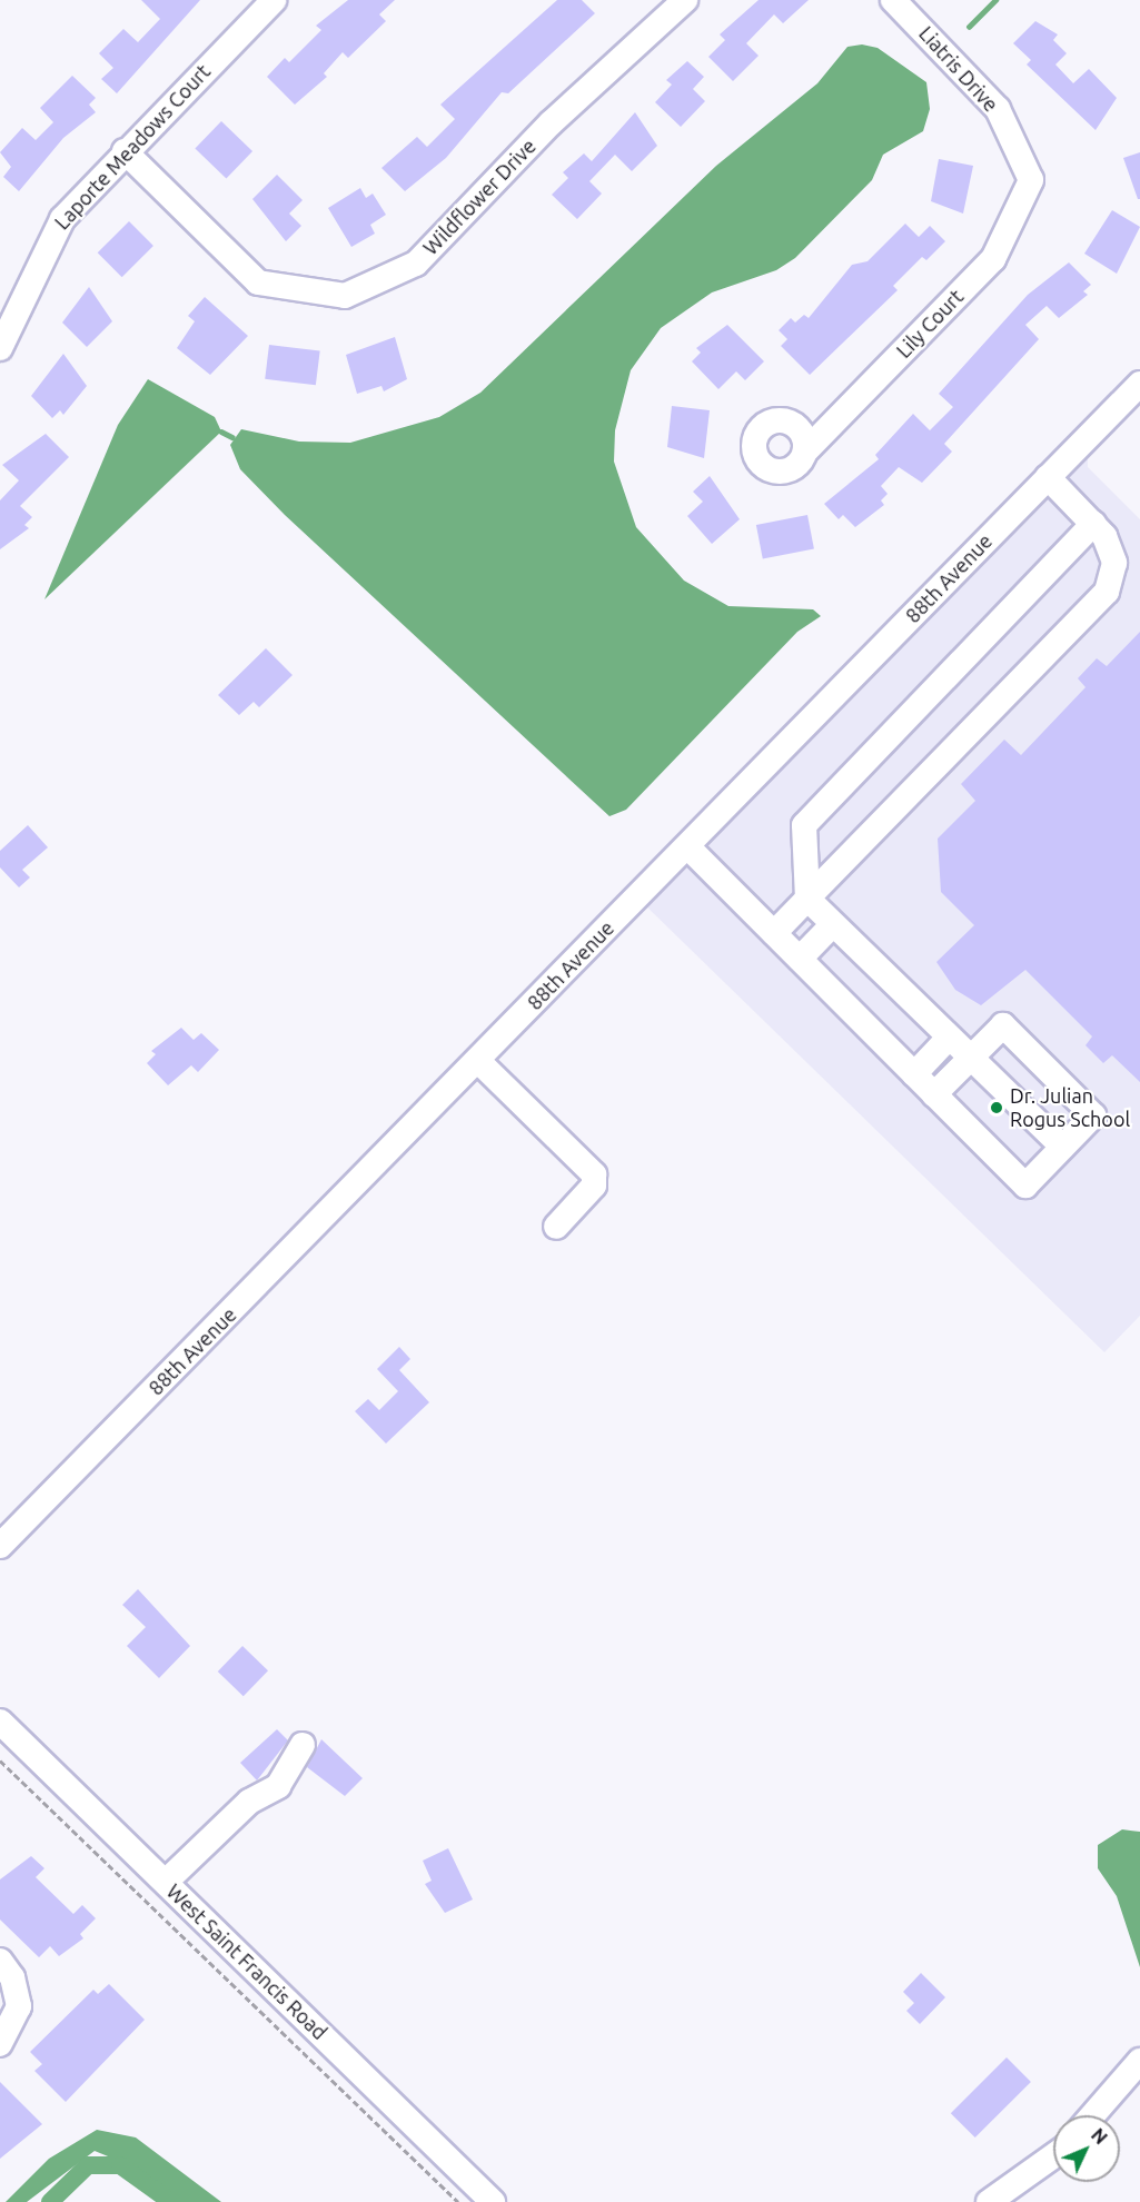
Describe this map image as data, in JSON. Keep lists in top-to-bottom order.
{
  "streets": {
    "street": [
      "Liatris Drive",
      "Laporte Meadows Court",
      "Wildflower Drive",
      "Lily Court",
      "88th Avenue",
      "West Saint Francis Road"
    ]
  },
  "crossings": [
    ["Liatris Drive", "Lily Court"],
    ["Laporte Meadows Court", "Wildflower Drive"]
  ],
  "places": ["Dr. Julian Rogus School"],
  "north": "top right"
}
